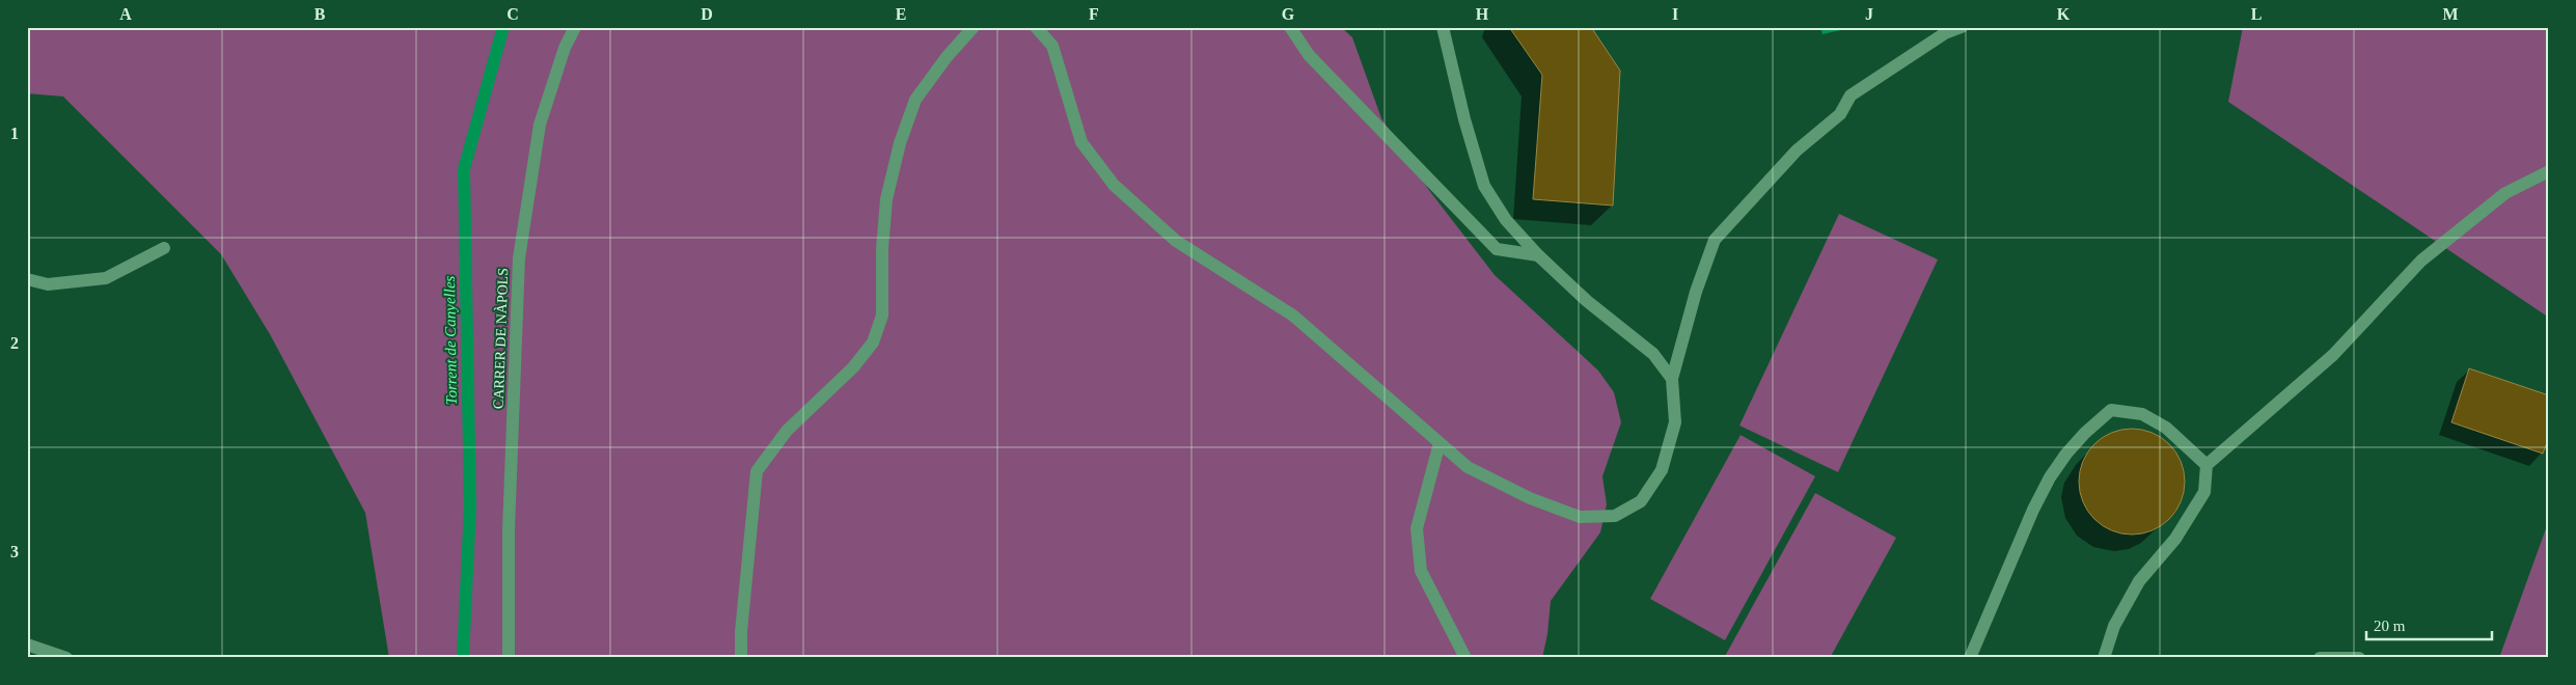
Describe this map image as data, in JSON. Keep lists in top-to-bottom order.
{
  "streets": {
    "street": ["CARRER DE NÀPOLS"]
  },
  "water": ["Torrent de Canyelles"],
  "scale_bar": "20 m",
  "grid": {
    "columns": [
      "A",
      "B",
      "C",
      "D",
      "E",
      "F",
      "G",
      "H",
      "I",
      "J",
      "K",
      "L",
      "M"
    ],
    "rows": ["1", "2", "3"]
  }
}
